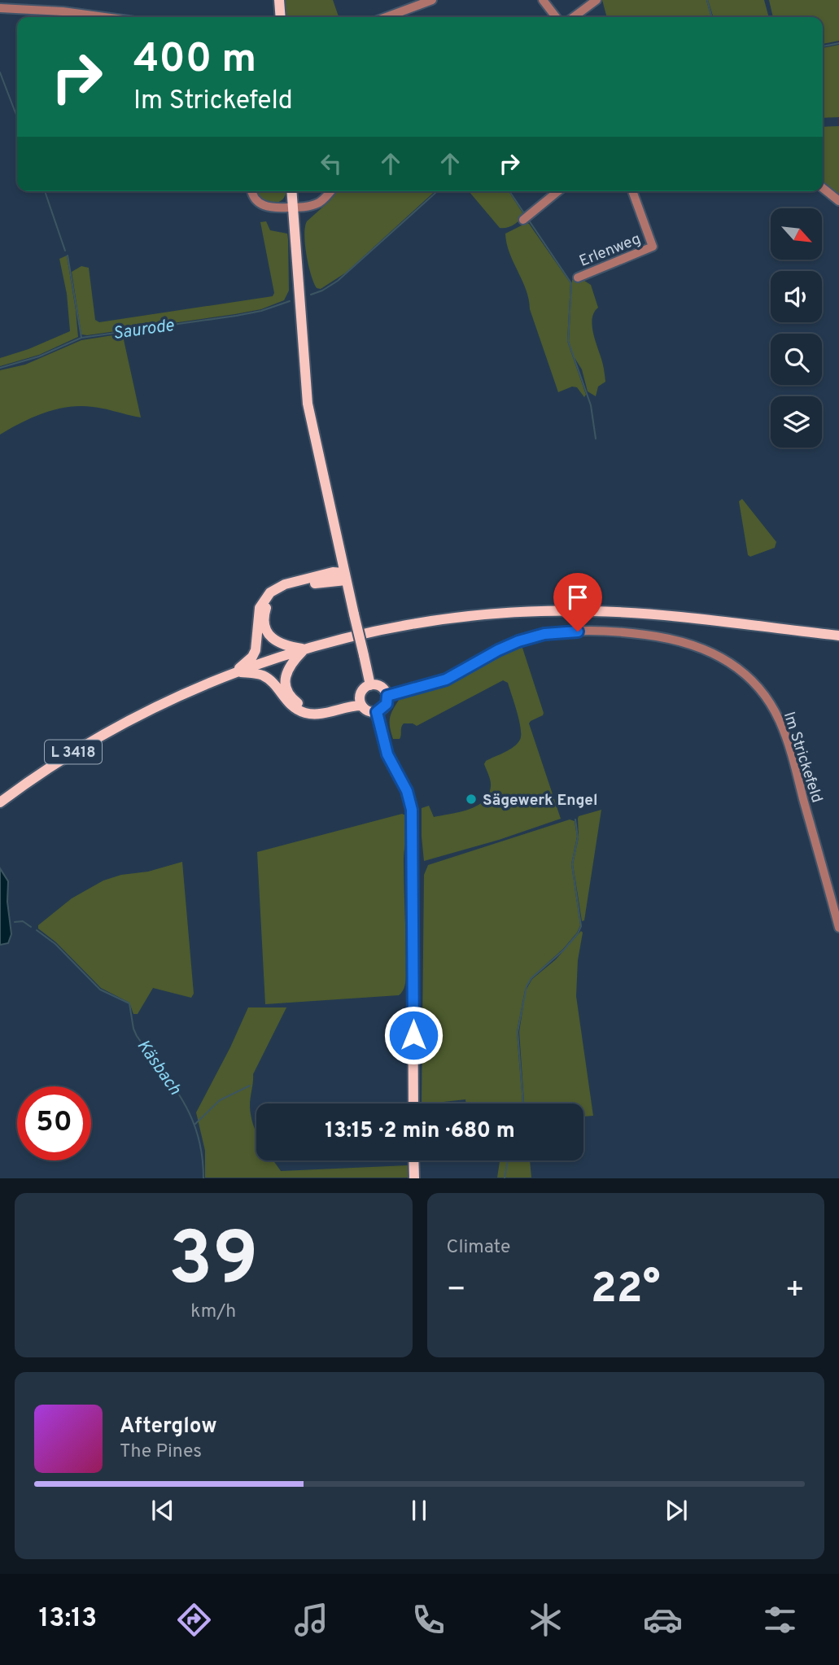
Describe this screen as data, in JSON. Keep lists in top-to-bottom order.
{
  "streets": {
    "main road": ["L 3418"],
    "street": ["Erlenweg", "Im Strickefeld"]
  },
  "crossings": [
    ["L 3418", "Im Strickefeld"]
  ],
  "water": ["Saurode", "Käsbach"],
  "places": ["Sägewerk Engel"],
  "north": "bottom right",
  "page": {
    "turn": ["400 m", "Im Strickefeld"],
    "limit": "50",
    "trip": "13:15 · 2 min · 680 m",
    "tile": [
      ["39", "km/h"],
      "Climate"
    ],
    "heat": ["−", "22°", "+"],
    "song": ["Afterglow", "The Pines"],
    "tabs": "13:13"
  }
}
